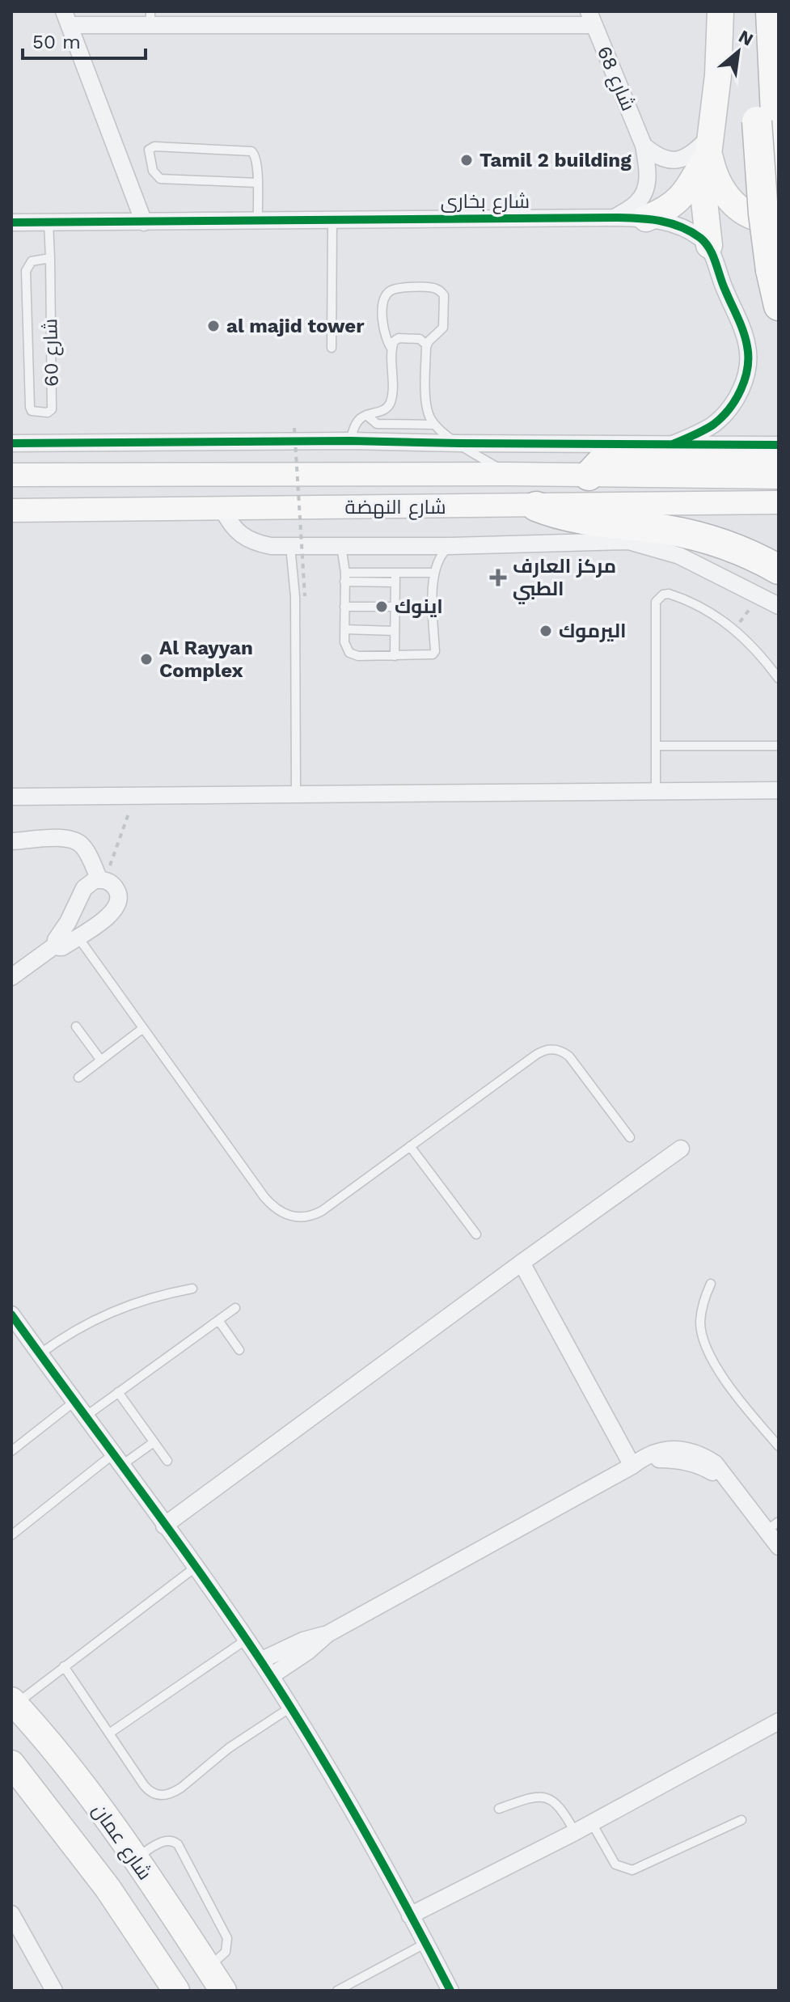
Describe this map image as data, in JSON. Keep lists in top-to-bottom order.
{
  "streets": {
    "main road": ["شارع النهضة", "شارع عمان"],
    "street": ["شارع 68", "شارع بخارى"],
    "lane": ["شارع 60"]
  },
  "crossings": [
    ["شارع 68", "شارع بخارى"],
    ["شارع بخارى", "شارع 60"]
  ],
  "places": {
    "other": [
      "Tamil 2 building",
      "al majid tower",
      "اينوك",
      "اليرموك",
      "Al Rayyan Complex"
    ],
    "health": ["مركز العارف الطبي"]
  },
  "scale_bar": "50 m",
  "north": "top right"
}
